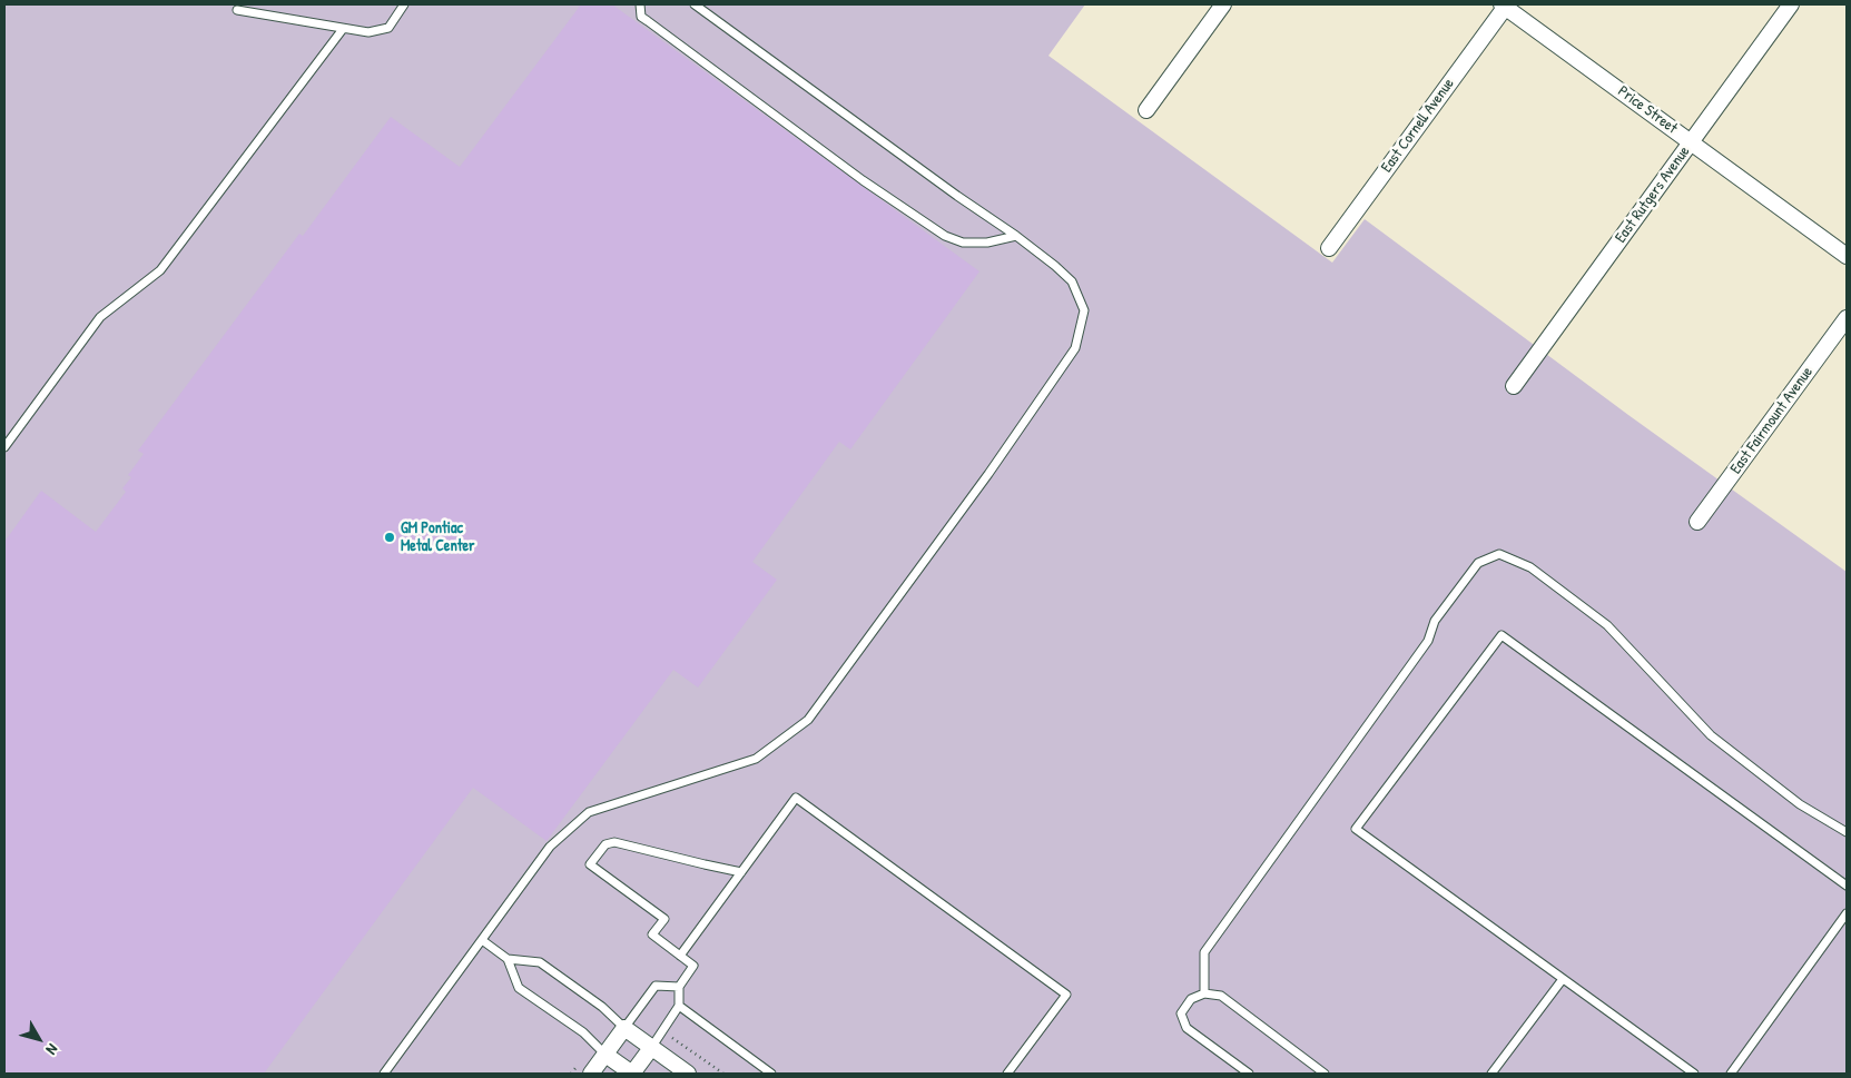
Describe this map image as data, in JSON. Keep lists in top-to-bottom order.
{
  "streets": {
    "street": [
      "Price Street",
      "East Cornell Avenue",
      "East Rutgers Avenue",
      "East Fairmount Avenue"
    ]
  },
  "crossings": [
    ["Price Street", "East Cornell Avenue"],
    ["Price Street", "East Rutgers Avenue"]
  ],
  "places": ["GM Pontiac Metal Center"],
  "north": "bottom right"
}
